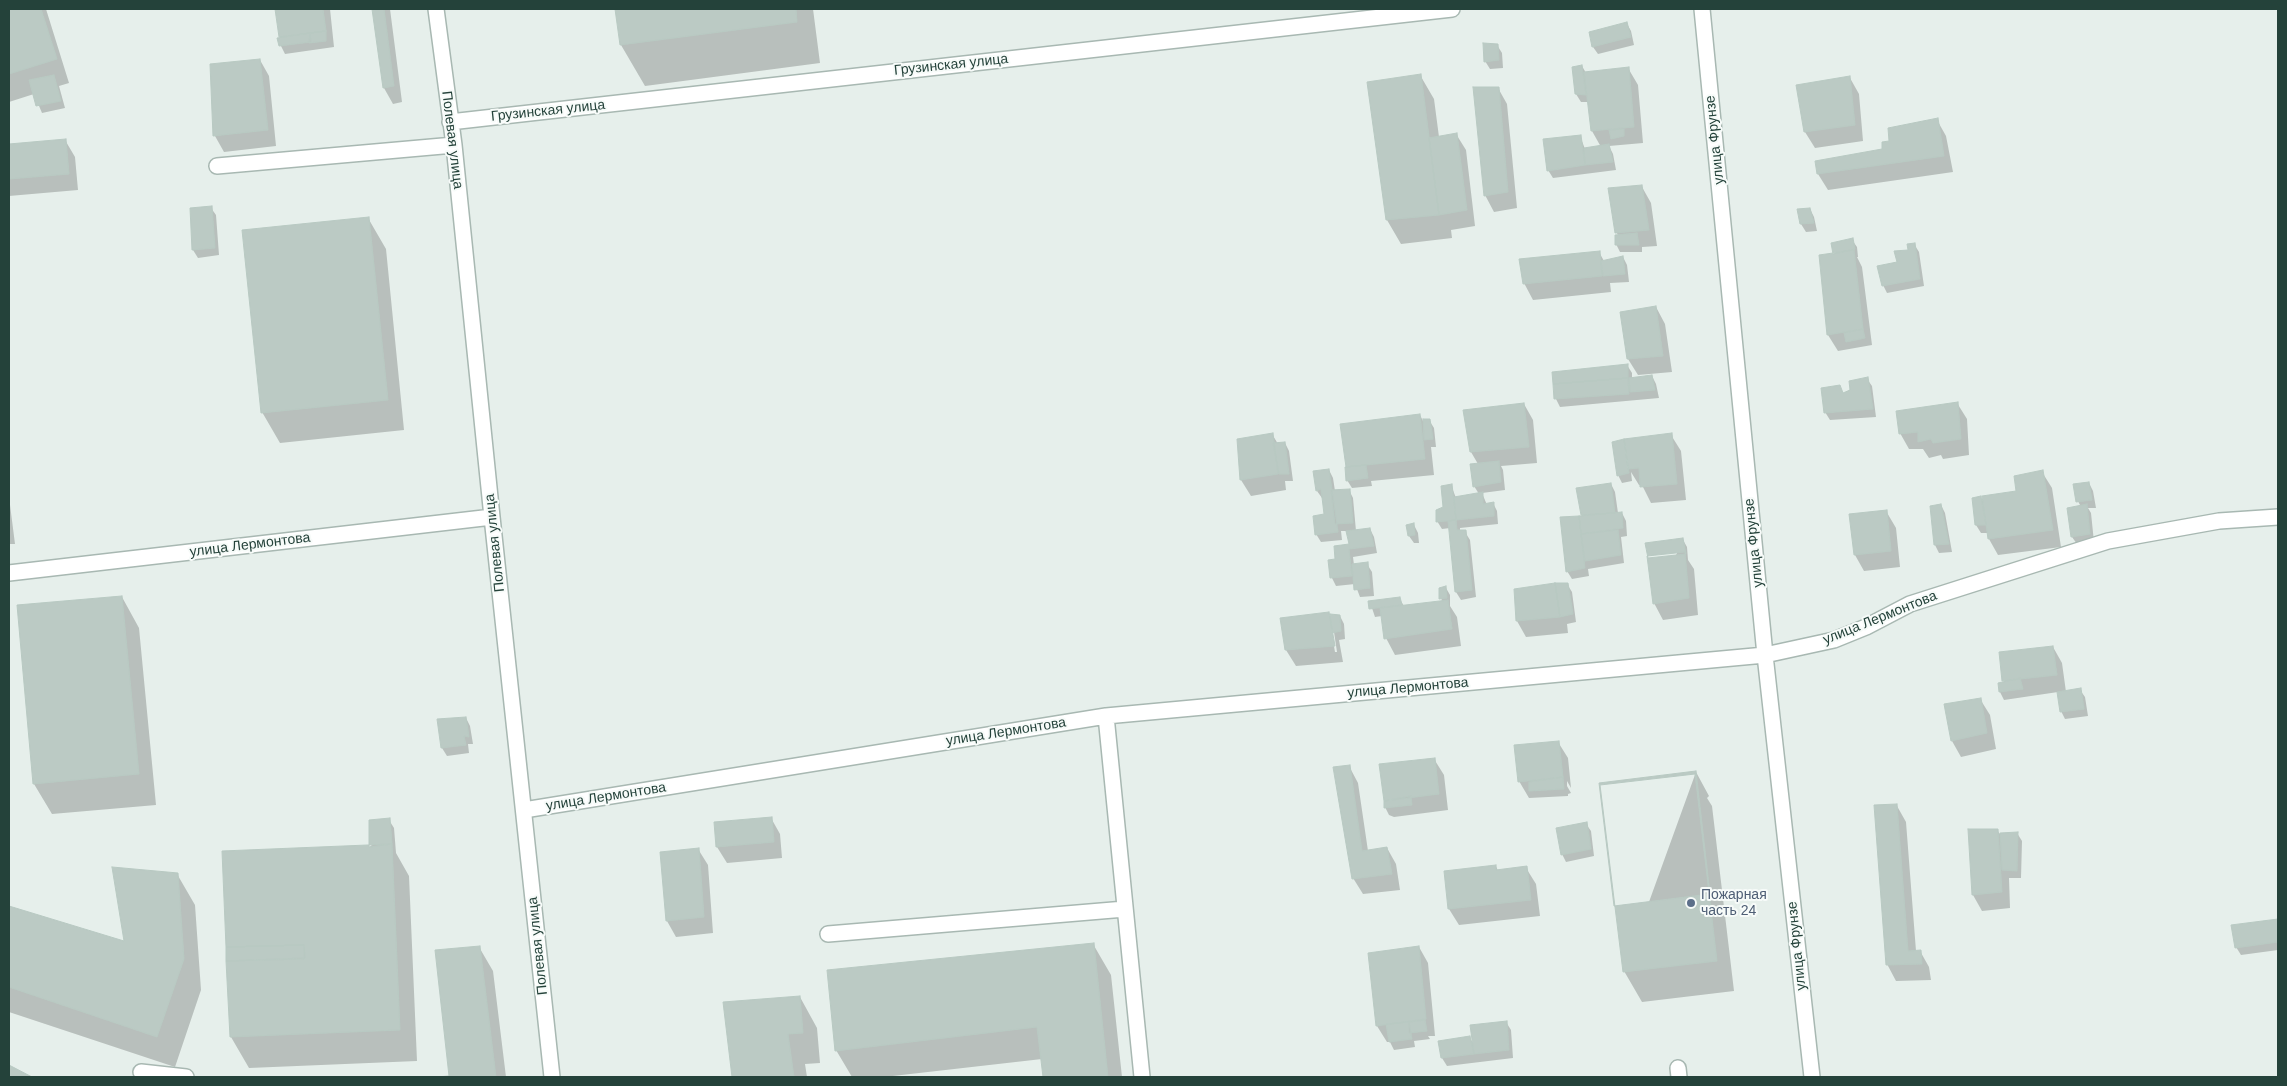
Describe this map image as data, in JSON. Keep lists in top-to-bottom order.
{
  "streets": {
    "street": [
      "Грузинская улица",
      "Полевая улица",
      "улица Фрунзе",
      "улица Лермонтова"
    ]
  },
  "crossings": [
    ["Грузинская улица", "Полевая улица"],
    ["Полевая улица", "улица Лермонтова"],
    ["улица Фрунзе", "улица Лермонтова"]
  ],
  "places": ["Пожарная часть 24"]
}
